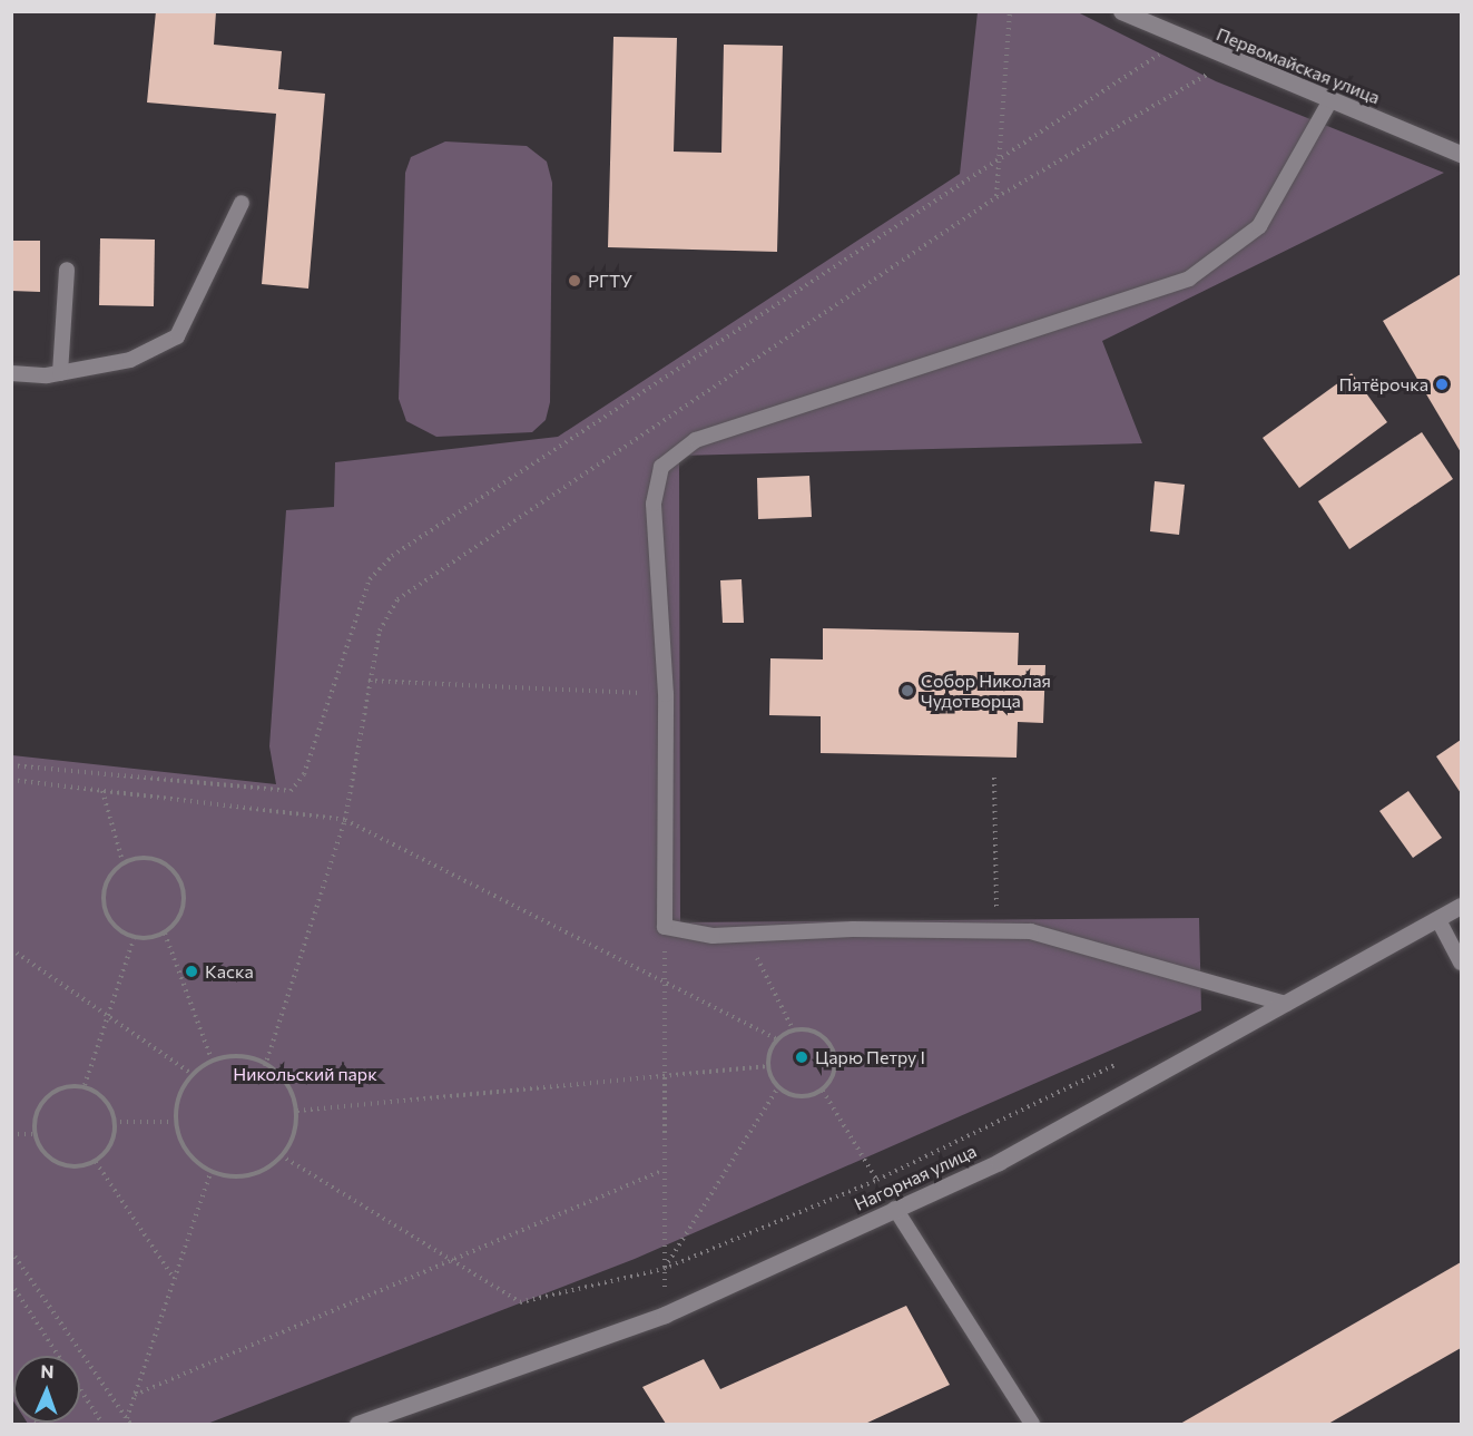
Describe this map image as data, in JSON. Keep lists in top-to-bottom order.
{
  "streets": {
    "street": ["Первомайская улица", "Нагорная улица"]
  },
  "parks": ["Никольский парк"],
  "places": [
    "РГТУ",
    "Пятёрочка",
    "Собор Николая Чудотворца",
    "Каска",
    "Царю Петру I"
  ],
  "north": "top"
}
